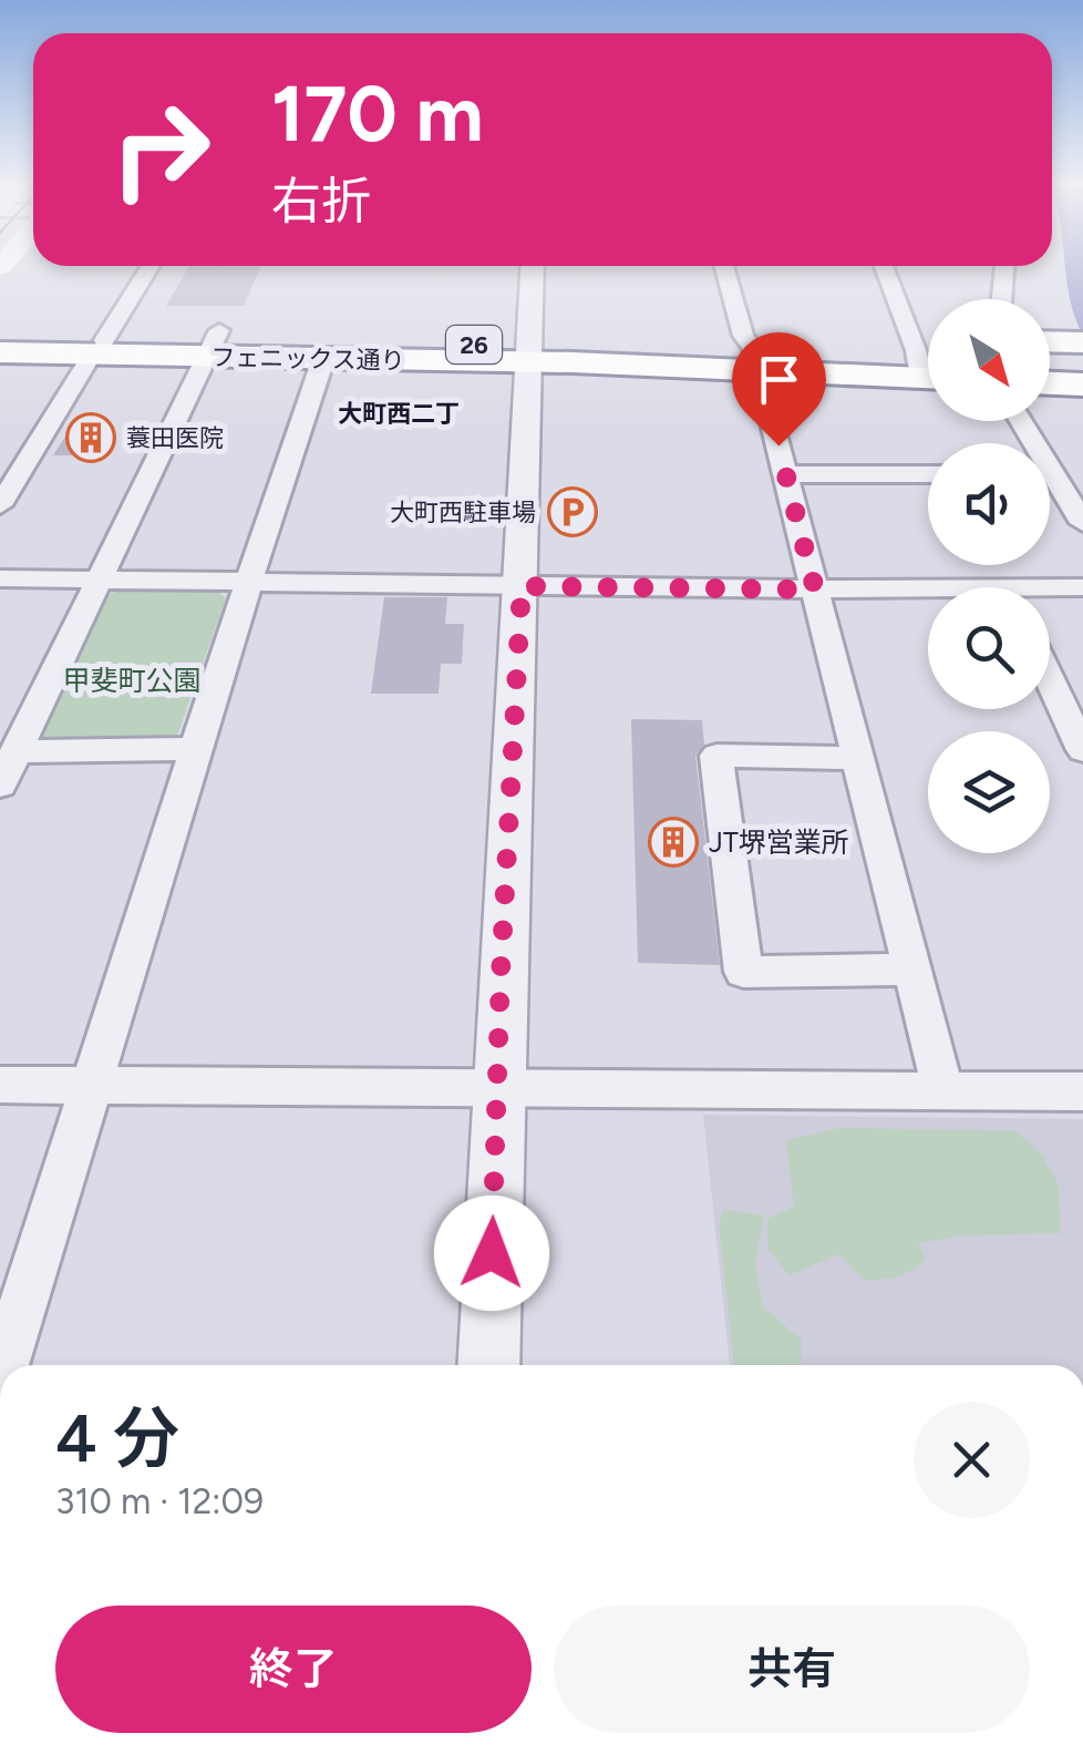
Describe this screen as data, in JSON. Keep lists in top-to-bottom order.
{
  "streets": {
    "highway": ["26", "フェニックス通り"]
  },
  "crossings": [
    ["26", "フェニックス通り"]
  ],
  "districts": ["大町西二丁"],
  "parks": ["甲斐町公園"],
  "places": {
    "building": ["蓑田医院", "JT堺営業所"],
    "parking": ["大町西駐車場"]
  },
  "north": "bottom right",
  "page": {
    "turn": ["170 m", "右折"],
    "heading": ["4 分", "310 m · 12:09"],
    "buttons": ["終了", "共有"]
  }
}
